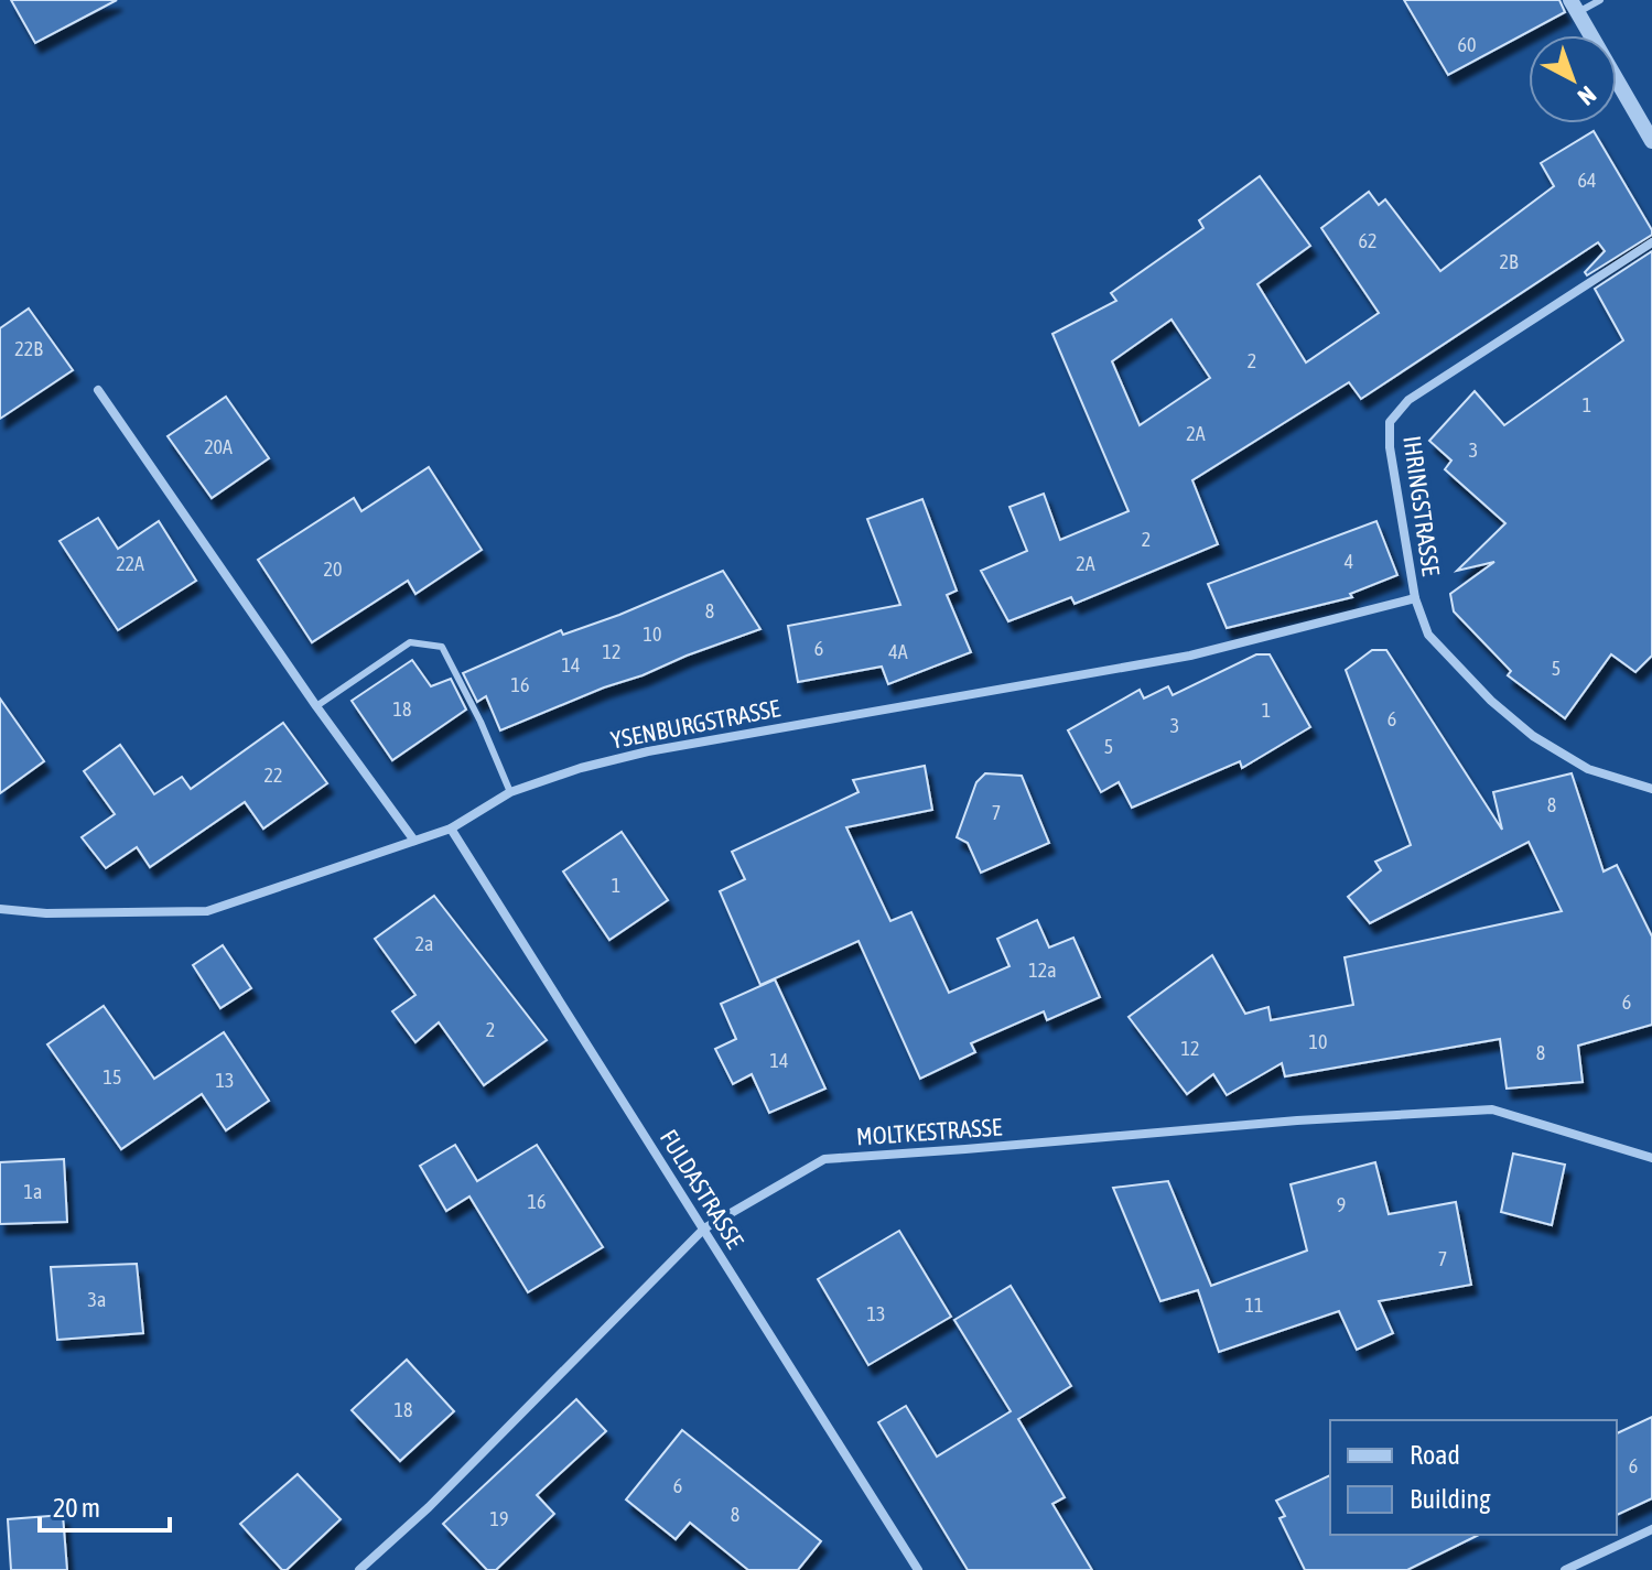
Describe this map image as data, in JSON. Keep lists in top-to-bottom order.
{
  "streets": {
    "street": [
      "IHRINGSTRASSE",
      "YSENBURGSTRASSE",
      "MOLTKESTRASSE",
      "FULDASTRASSE"
    ]
  },
  "crossings": [
    ["IHRINGSTRASSE", "YSENBURGSTRASSE"],
    ["YSENBURGSTRASSE", "FULDASTRASSE"],
    ["MOLTKESTRASSE", "FULDASTRASSE"]
  ],
  "house_numbers": [
    "60",
    "64",
    "62",
    "2B",
    "22B",
    "2",
    "1",
    "2A",
    "20A",
    "3",
    "2",
    "4",
    "22A",
    "2A",
    "20",
    "8",
    "10",
    "6",
    "12",
    "4A",
    "14",
    "5",
    "16",
    "18",
    "1",
    "6",
    "3",
    "5",
    "22",
    "8",
    "7",
    "1",
    "2a",
    "12a",
    "6",
    "2",
    "10",
    "12",
    "8",
    "14",
    "15",
    "13",
    "1a",
    "16",
    "9",
    "7",
    "3a",
    "11",
    "13",
    "18",
    "6",
    "6",
    "8",
    "19"
  ],
  "legend": ["Road", "Building"],
  "scale_bar": "20 m",
  "north": "bottom right"
}
